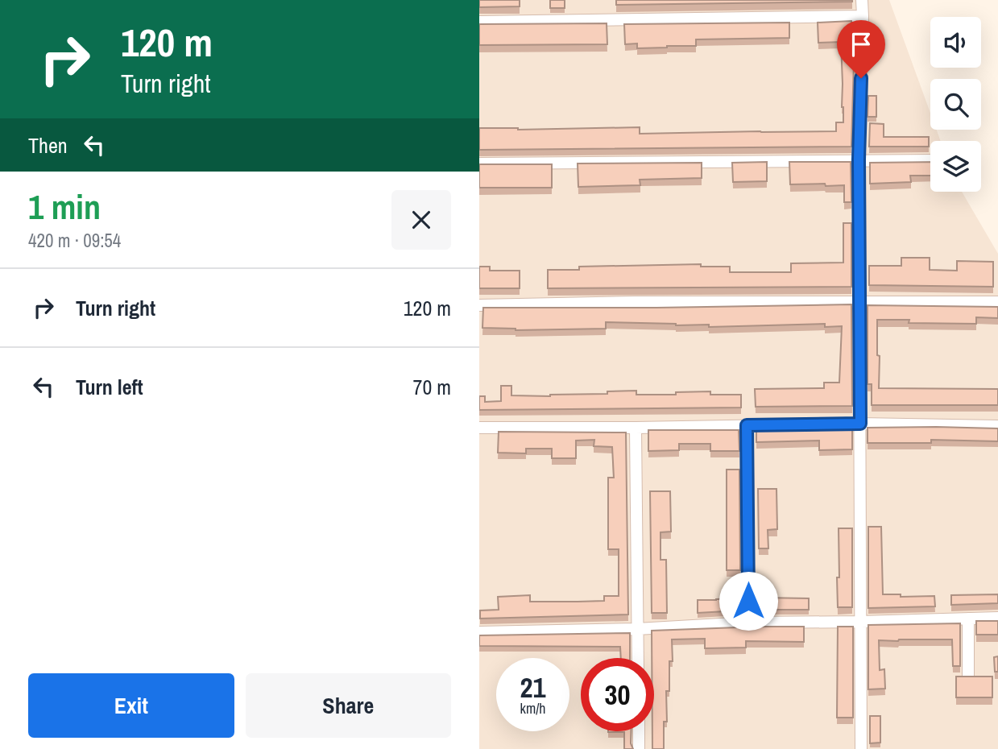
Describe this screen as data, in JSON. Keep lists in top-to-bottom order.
{
  "page": {
    "turn": ["120 m", "Turn right"],
    "then": "Then",
    "heading": ["1 min", "420 m · 09:54"],
    "list": [
      {
        "name": "Turn right",
        "value": "120 m"
      },
      {
        "name": "Turn left",
        "value": "70 m"
      }
    ],
    "speed": "21 km/h",
    "limit": "30",
    "buttons": ["Exit", "Share"]
  }
}
